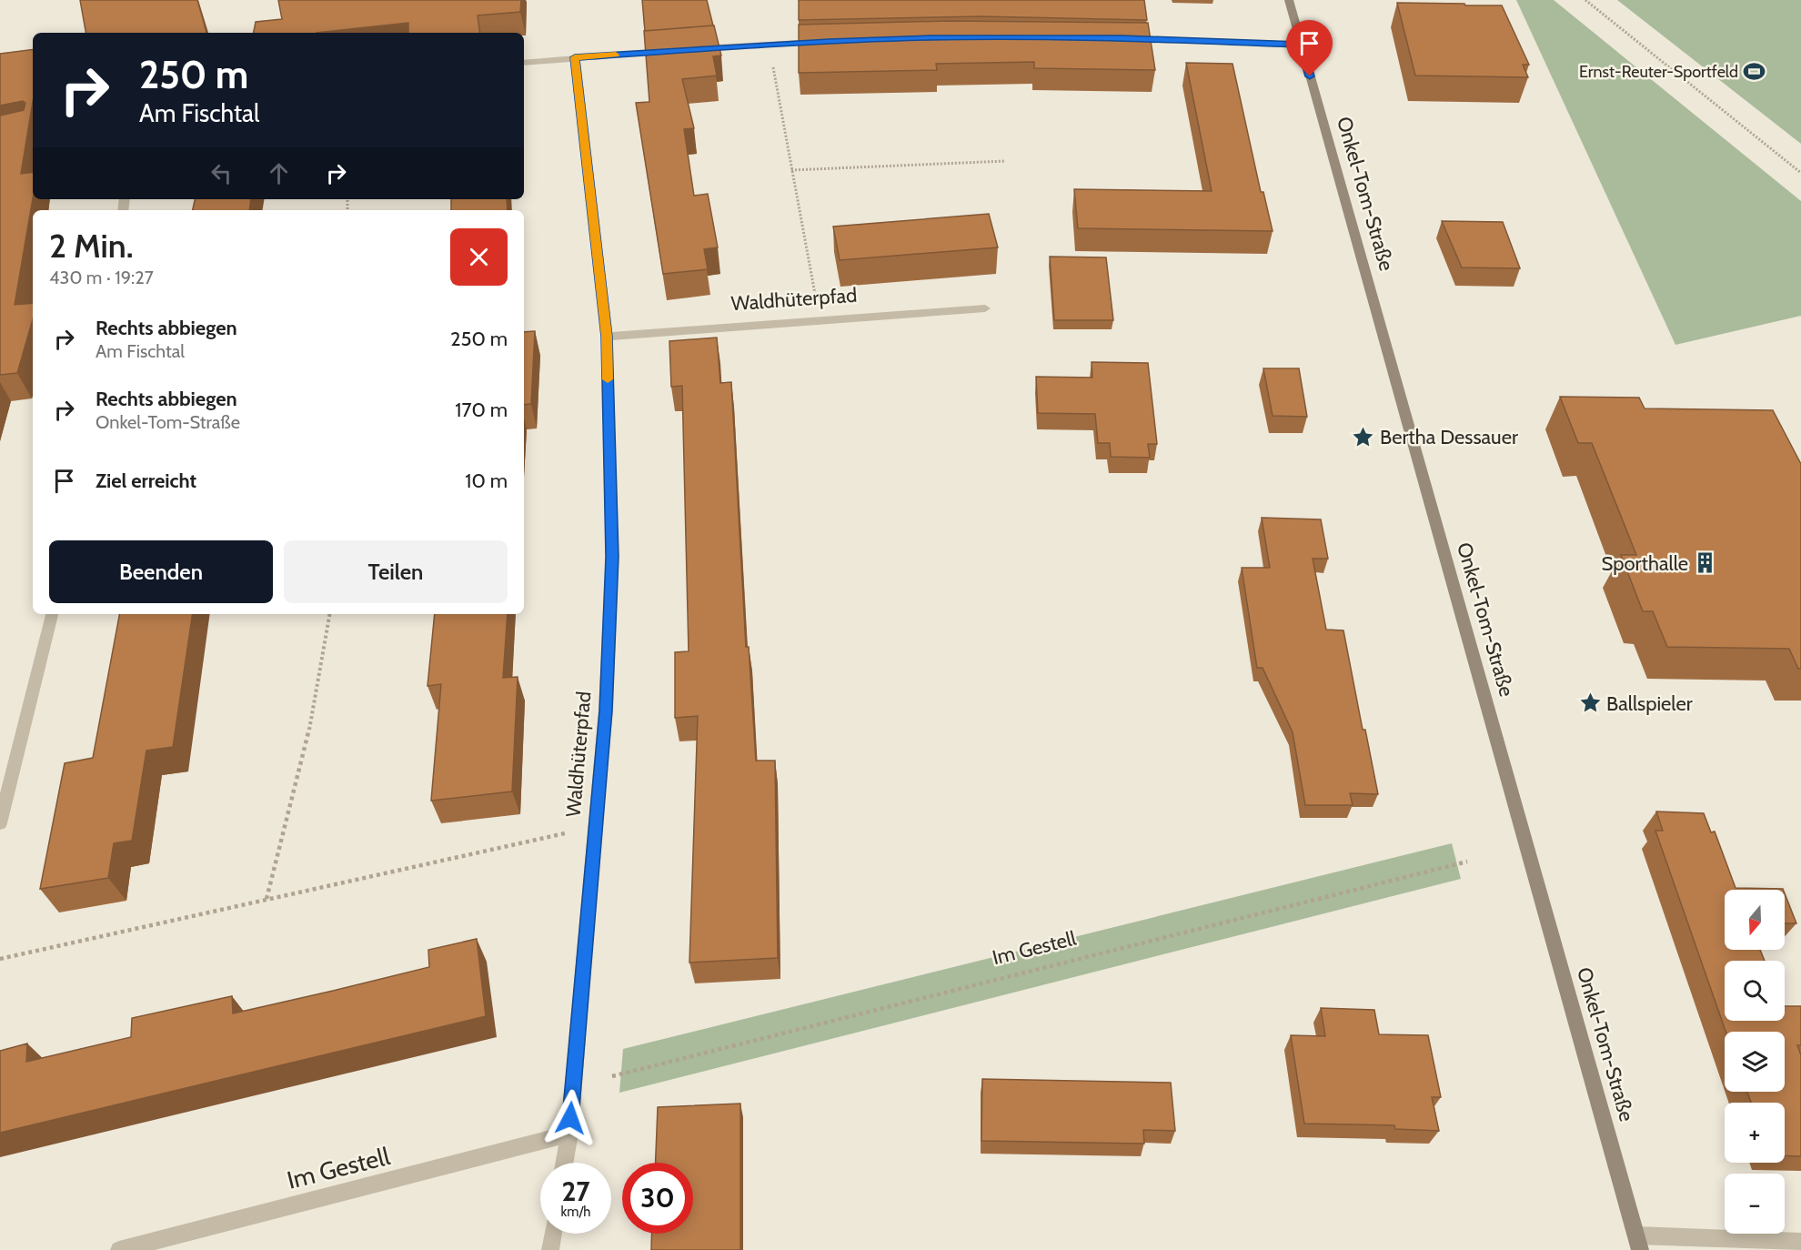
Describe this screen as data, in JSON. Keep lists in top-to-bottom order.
{
  "streets": {
    "main road": ["Onkel-Tom-Straße"],
    "street": ["Waldhüterpfad", "Im Gestell"]
  },
  "crossings": [
    ["Waldhüterpfad", "Im Gestell"]
  ],
  "places": {
    "sports": ["Ernst-Reuter-Sportfeld"],
    "place": ["Bertha Dessauer", "Ballspieler"],
    "building": ["Sporthalle"]
  },
  "north": "bottom",
  "page": {
    "turn": ["250 m", "Am Fischtal"],
    "heading": ["2 Min.", "430 m · 19:27"],
    "list": [
      {
        "name": "Rechts abbiegen",
        "note": "Am Fischtal",
        "value": "250 m"
      },
      {
        "name": "Rechts abbiegen",
        "note": "Onkel-Tom-Straße",
        "value": "170 m"
      },
      {
        "name": "Ziel erreicht",
        "value": "10 m"
      }
    ],
    "buttons": ["Beenden", "Teilen"],
    "map_buttons": ["+", "−"],
    "speed": "27 km/h",
    "limit": "30"
  }
}
